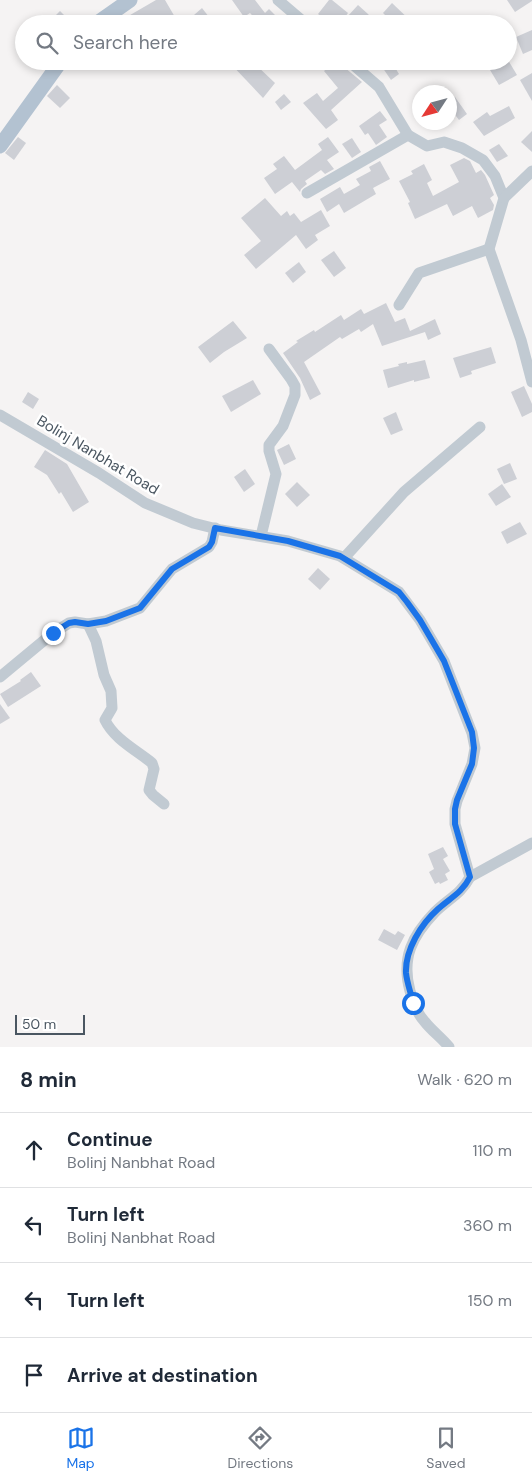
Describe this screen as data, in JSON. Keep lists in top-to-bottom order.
{
  "streets": {
    "street": ["Bolinj Nanbhat Road"]
  },
  "scale_bar": "50 m",
  "north": "bottom left",
  "page": {
    "search": "Search here",
    "scale": "50 m",
    "heading": ["8 min", "Walk · 620 m"],
    "list": [
      ["Continue", "Bolinj Nanbhat Road", "110 m"],
      ["Turn left", "Bolinj Nanbhat Road", "360 m"],
      ["Turn left", "150 m"],
      "Arrive at destination"
    ],
    "nav": ["Map", "Directions", "Saved"]
  }
}
